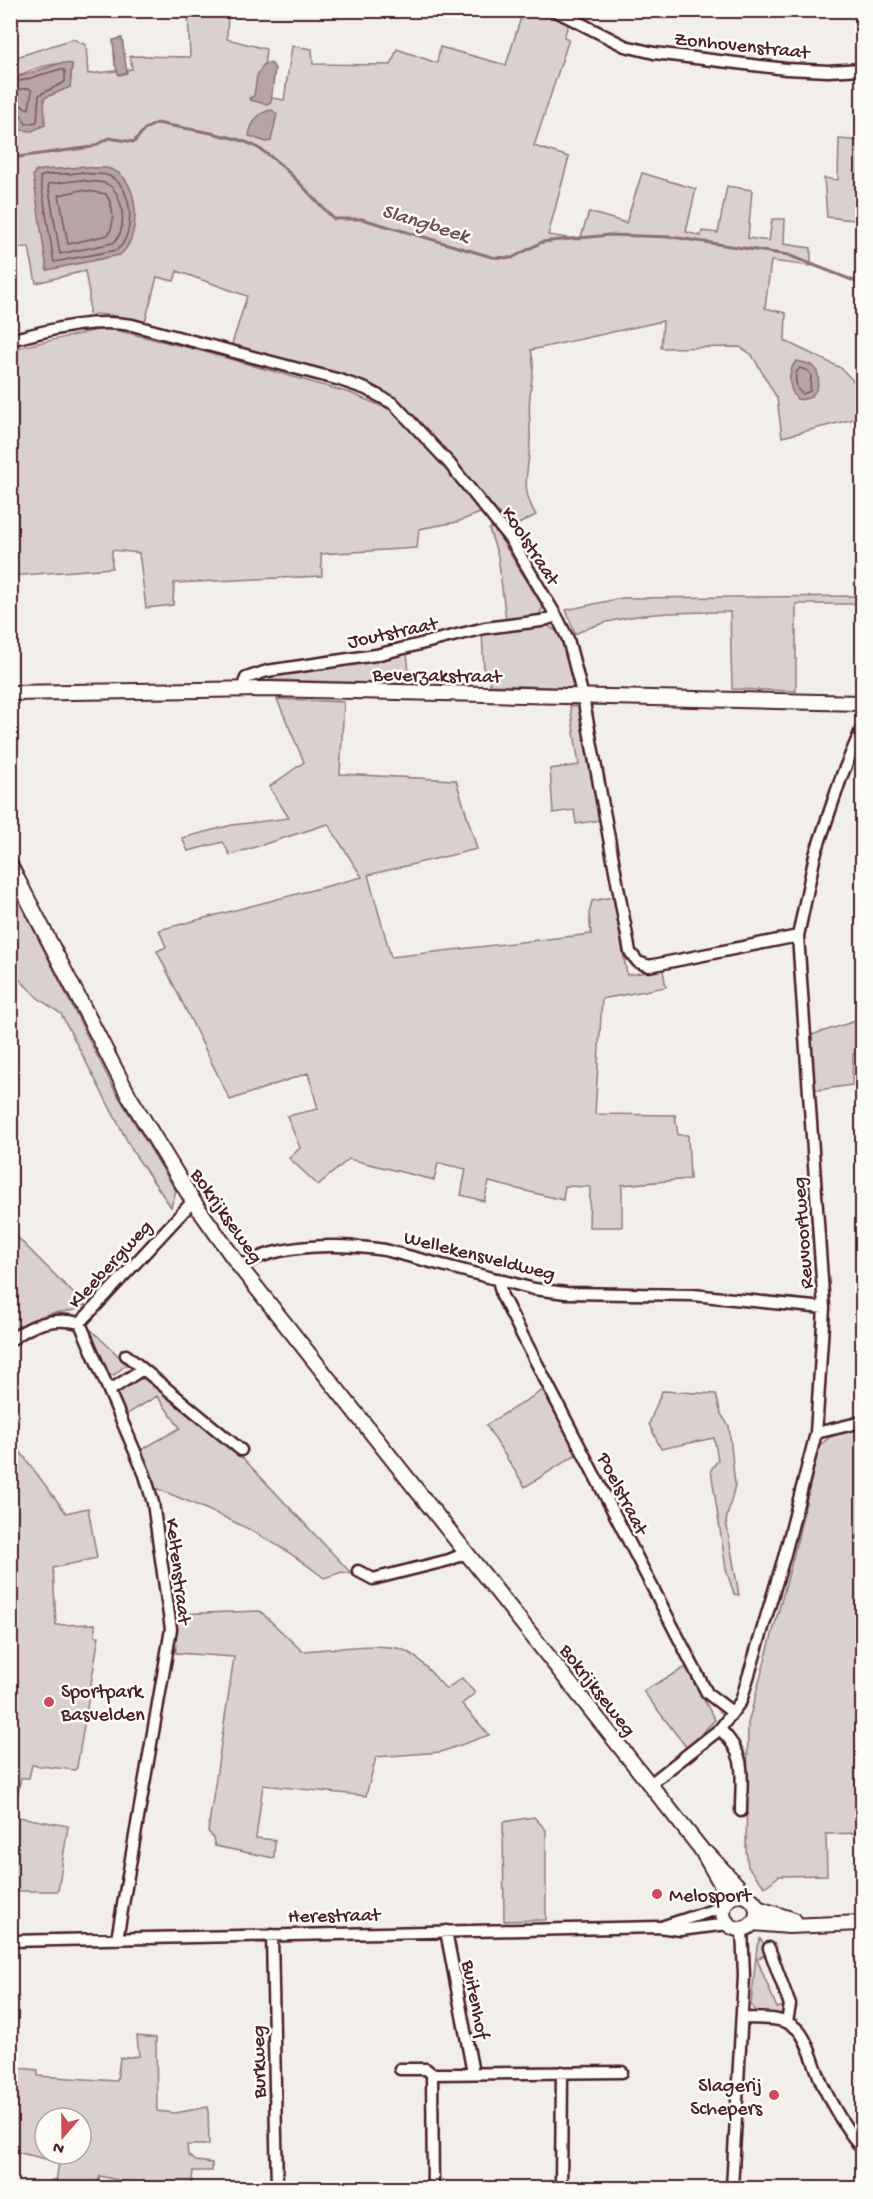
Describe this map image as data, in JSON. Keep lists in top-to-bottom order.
{
  "streets": {
    "street": [
      "Zonhovenstraat",
      "Koolstraat",
      "Joutstraat",
      "Beverzakstraat",
      "Bokrijkseweg",
      "Reuvoortweg",
      "Wellekensveldweg",
      "Kleebergweg",
      "Poelstraat",
      "Keltenstraat",
      "Herestraat",
      "Buitenhof",
      "Burkweg"
    ]
  },
  "crossings": [
    ["Koolstraat", "Joutstraat"],
    ["Koolstraat", "Beverzakstraat"],
    ["Koolstraat", "Reuvoortweg"],
    ["Joutstraat", "Beverzakstraat"],
    ["Bokrijkseweg", "Reuvoortweg"],
    ["Bokrijkseweg", "Wellekensveldweg"],
    ["Bokrijkseweg", "Kleebergweg"],
    ["Bokrijkseweg", "Herestraat"],
    ["Reuvoortweg", "Wellekensveldweg"],
    ["Reuvoortweg", "Poelstraat"],
    ["Wellekensveldweg", "Poelstraat"],
    ["Kleebergweg", "Keltenstraat"],
    ["Keltenstraat", "Herestraat"],
    ["Herestraat", "Buitenhof"],
    ["Herestraat", "Burkweg"]
  ],
  "water": ["Slangbeek"],
  "places": ["Sportpark Basvelden", "Melosport", "Slagerij Schepers"],
  "north": "bottom"
}
